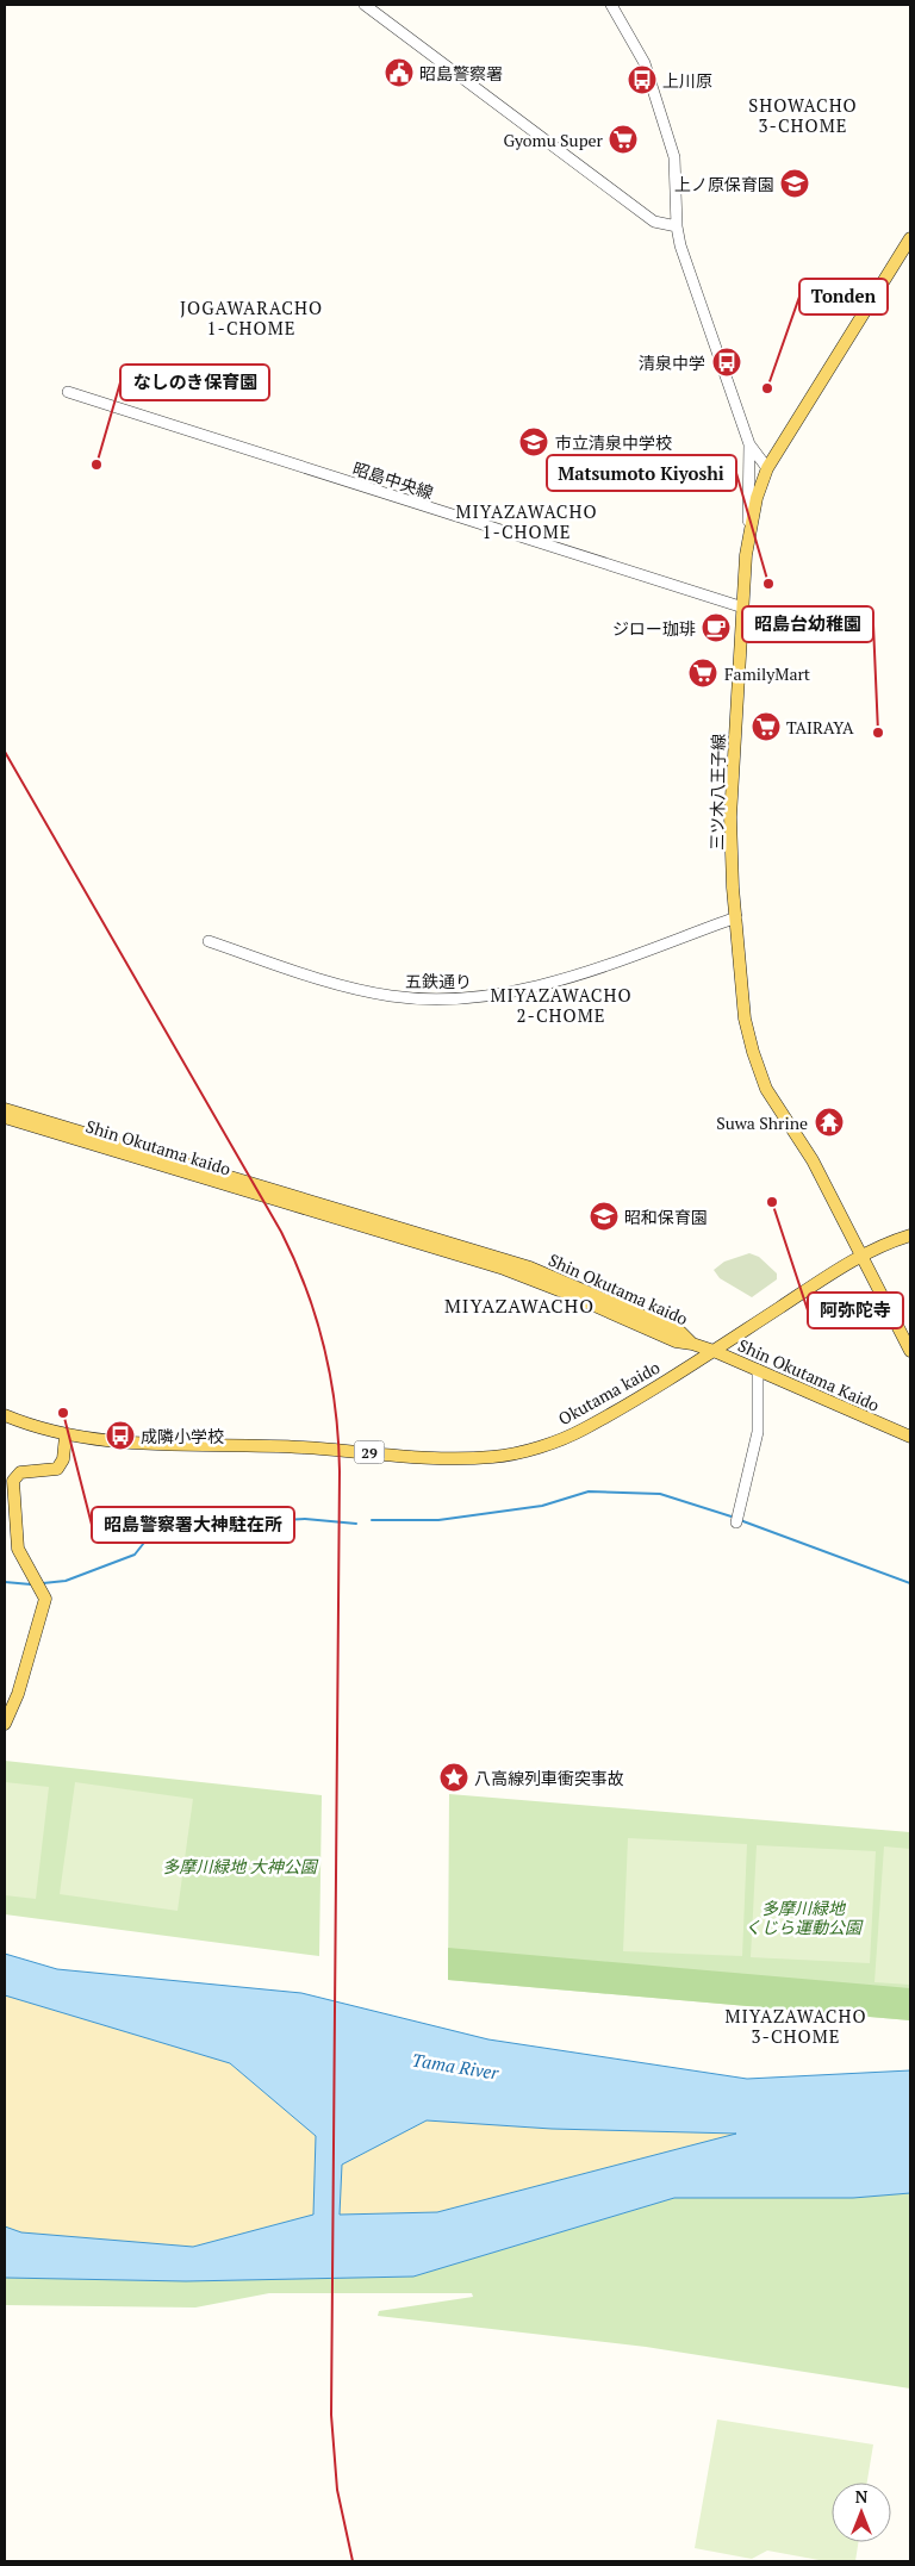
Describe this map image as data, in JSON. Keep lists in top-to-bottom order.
{
  "streets": {
    "main road": [
      "三ツ木八王子線",
      "Shin Okutama kaido",
      "Shin Okutama Kaido",
      "Okutama kaido",
      "29"
    ],
    "street": ["昭島中央線", "五鉄通り"]
  },
  "crossings": [
    ["昭島中央線", "三ツ木八王子線"],
    ["三ツ木八王子線", "五鉄通り"],
    ["三ツ木八王子線", "Okutama kaido"],
    ["Shin Okutama kaido", "Shin Okutama Kaido"],
    ["Shin Okutama Kaido", "Okutama kaido"]
  ],
  "districts": [
    "SHOWACHO 3-CHOME",
    "JOGAWARACHO 1-CHOME",
    "MIYAZAWACHO 1-CHOME",
    "MIYAZAWACHO 2-CHOME",
    "MIYAZAWACHO",
    "MIYAZAWACHO 3-CHOME"
  ],
  "water": ["Tama River"],
  "parks": ["多摩川緑地 大神公園", "多摩川緑地 くじら運動公園"],
  "places": {
    "public building": ["昭島警察署"],
    "bus stop": ["上川原", "清泉中学", "成隣小学校"],
    "supermarket": ["Gyomu Super", "FamilyMart", "TAIRAYA"],
    "school or university": ["上ノ原保育園", "市立清泉中学校", "昭和保育園"],
    "other": [
      "Tonden",
      "なしのき保育園",
      "Matsumoto Kiyoshi",
      "昭島台幼稚園",
      "阿弥陀寺",
      "昭島警察署大神駐在所"
    ],
    "cafe": ["ジロー珈琲"],
    "temple": ["Suwa Shrine"],
    "place": ["八高線列車衝突事故"]
  },
  "north": "top"
}
